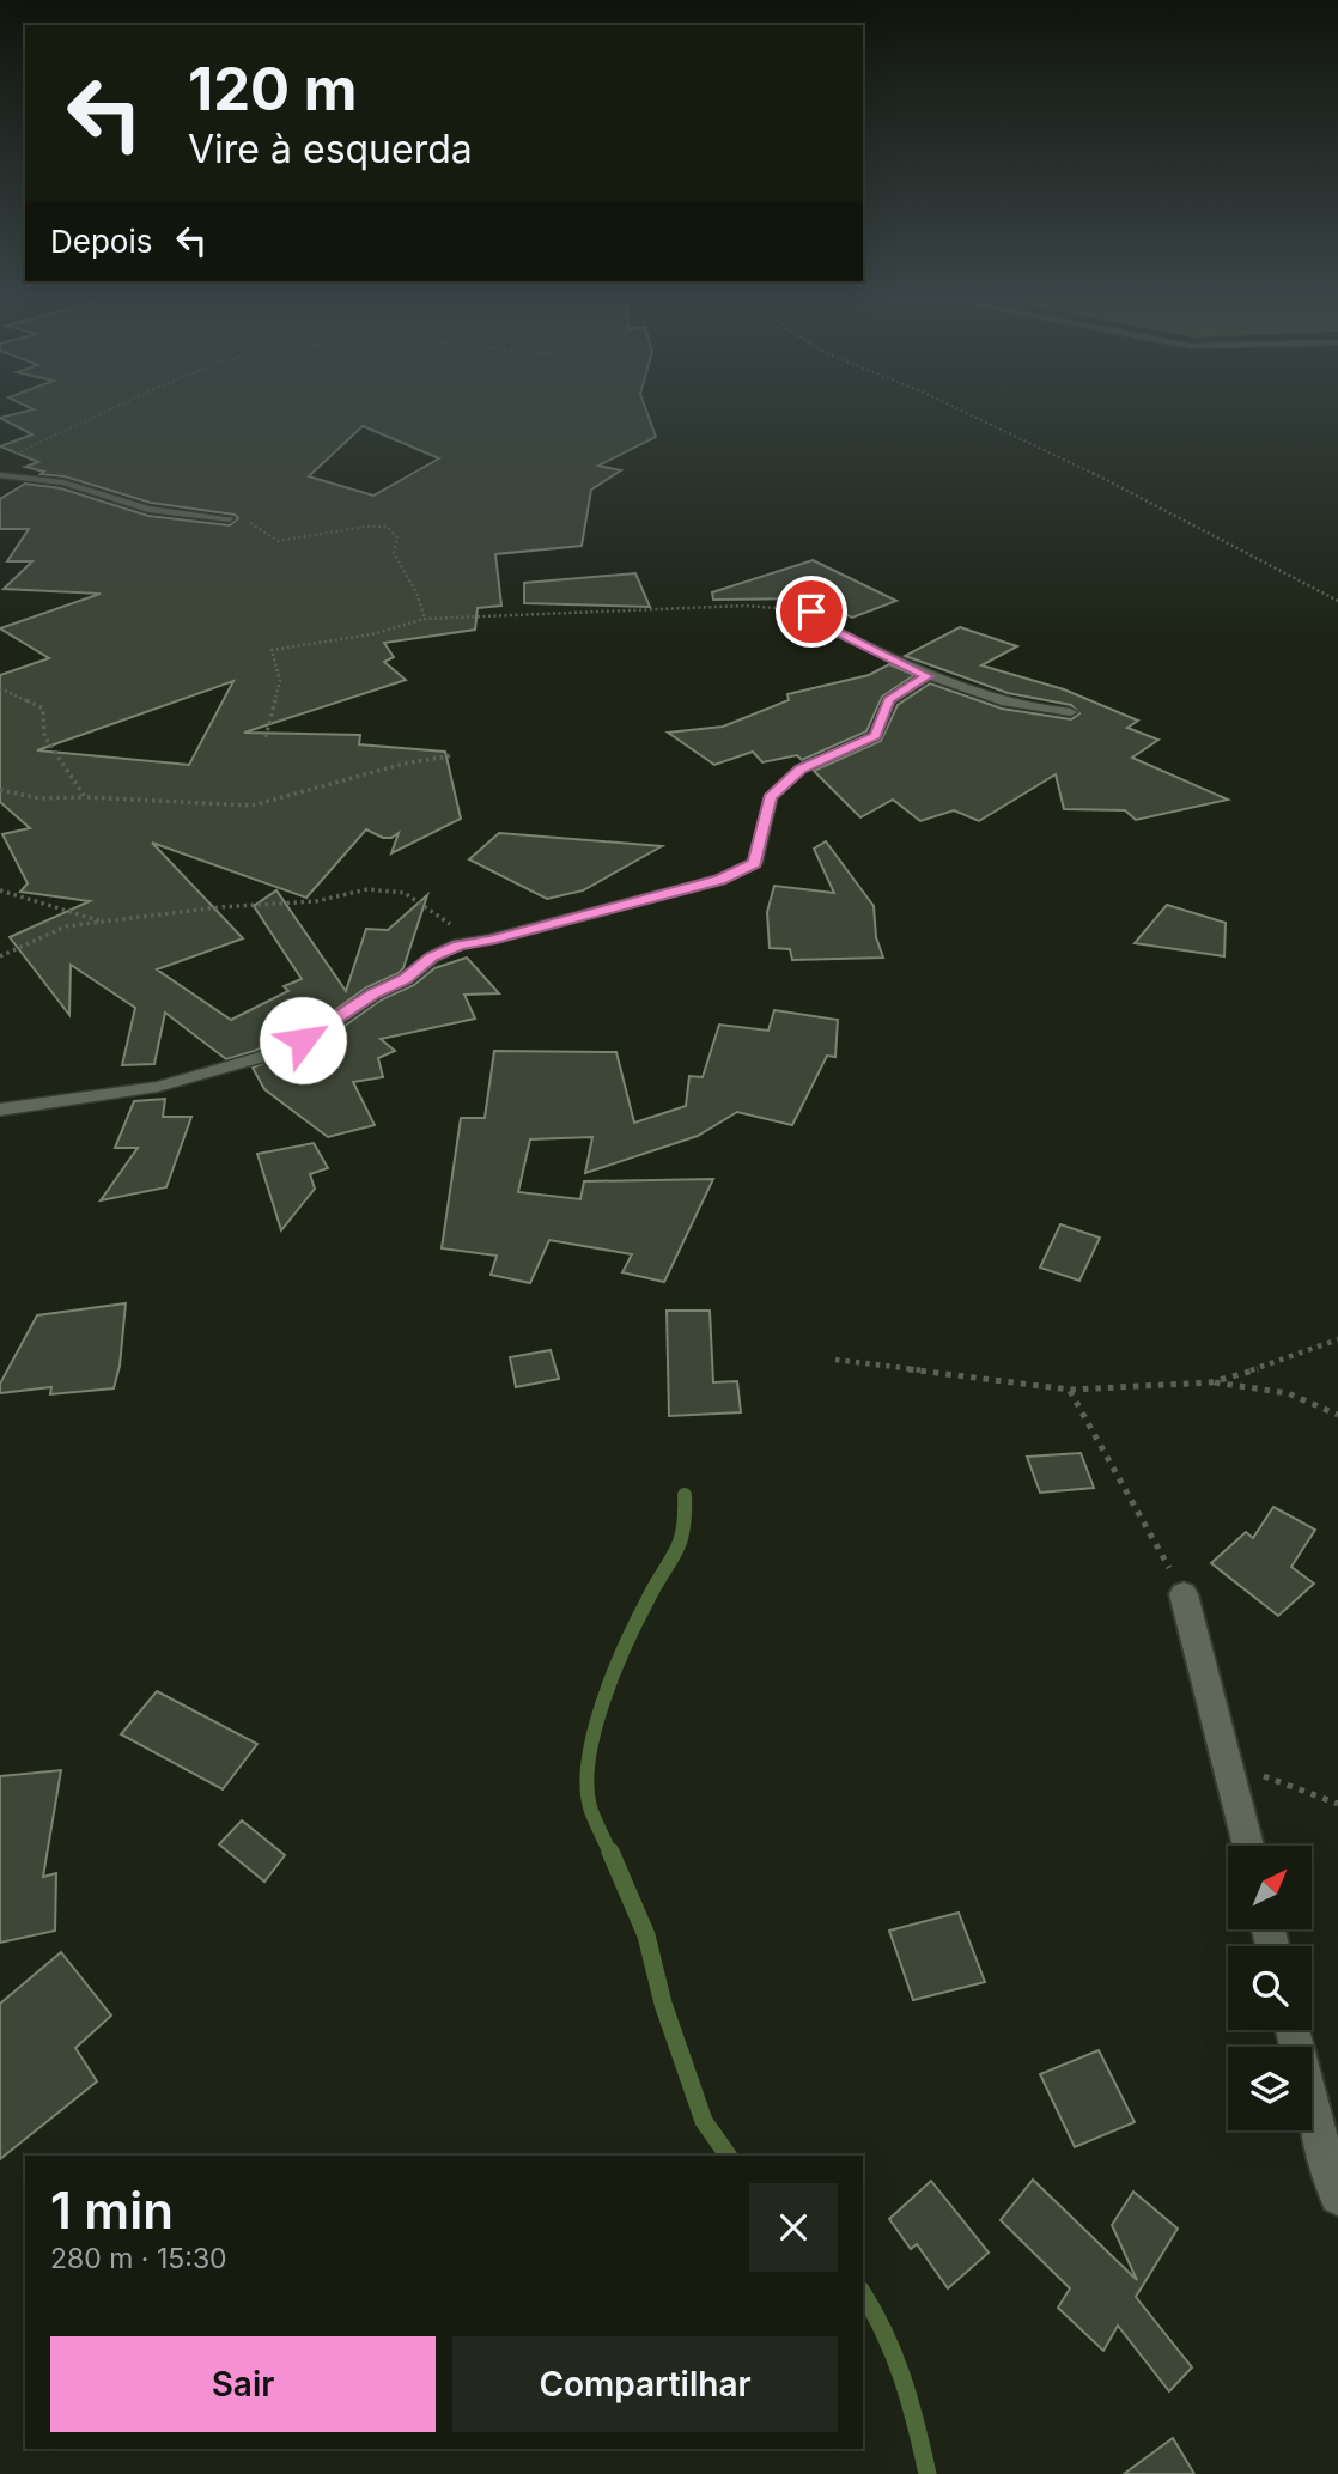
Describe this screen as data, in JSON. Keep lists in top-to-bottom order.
{
  "north": "top right",
  "page": {
    "turn": ["120 m", "Vire à esquerda"],
    "then": "Depois",
    "heading": ["1 min", "280 m · 15:30"],
    "buttons": ["Sair", "Compartilhar"]
  }
}
